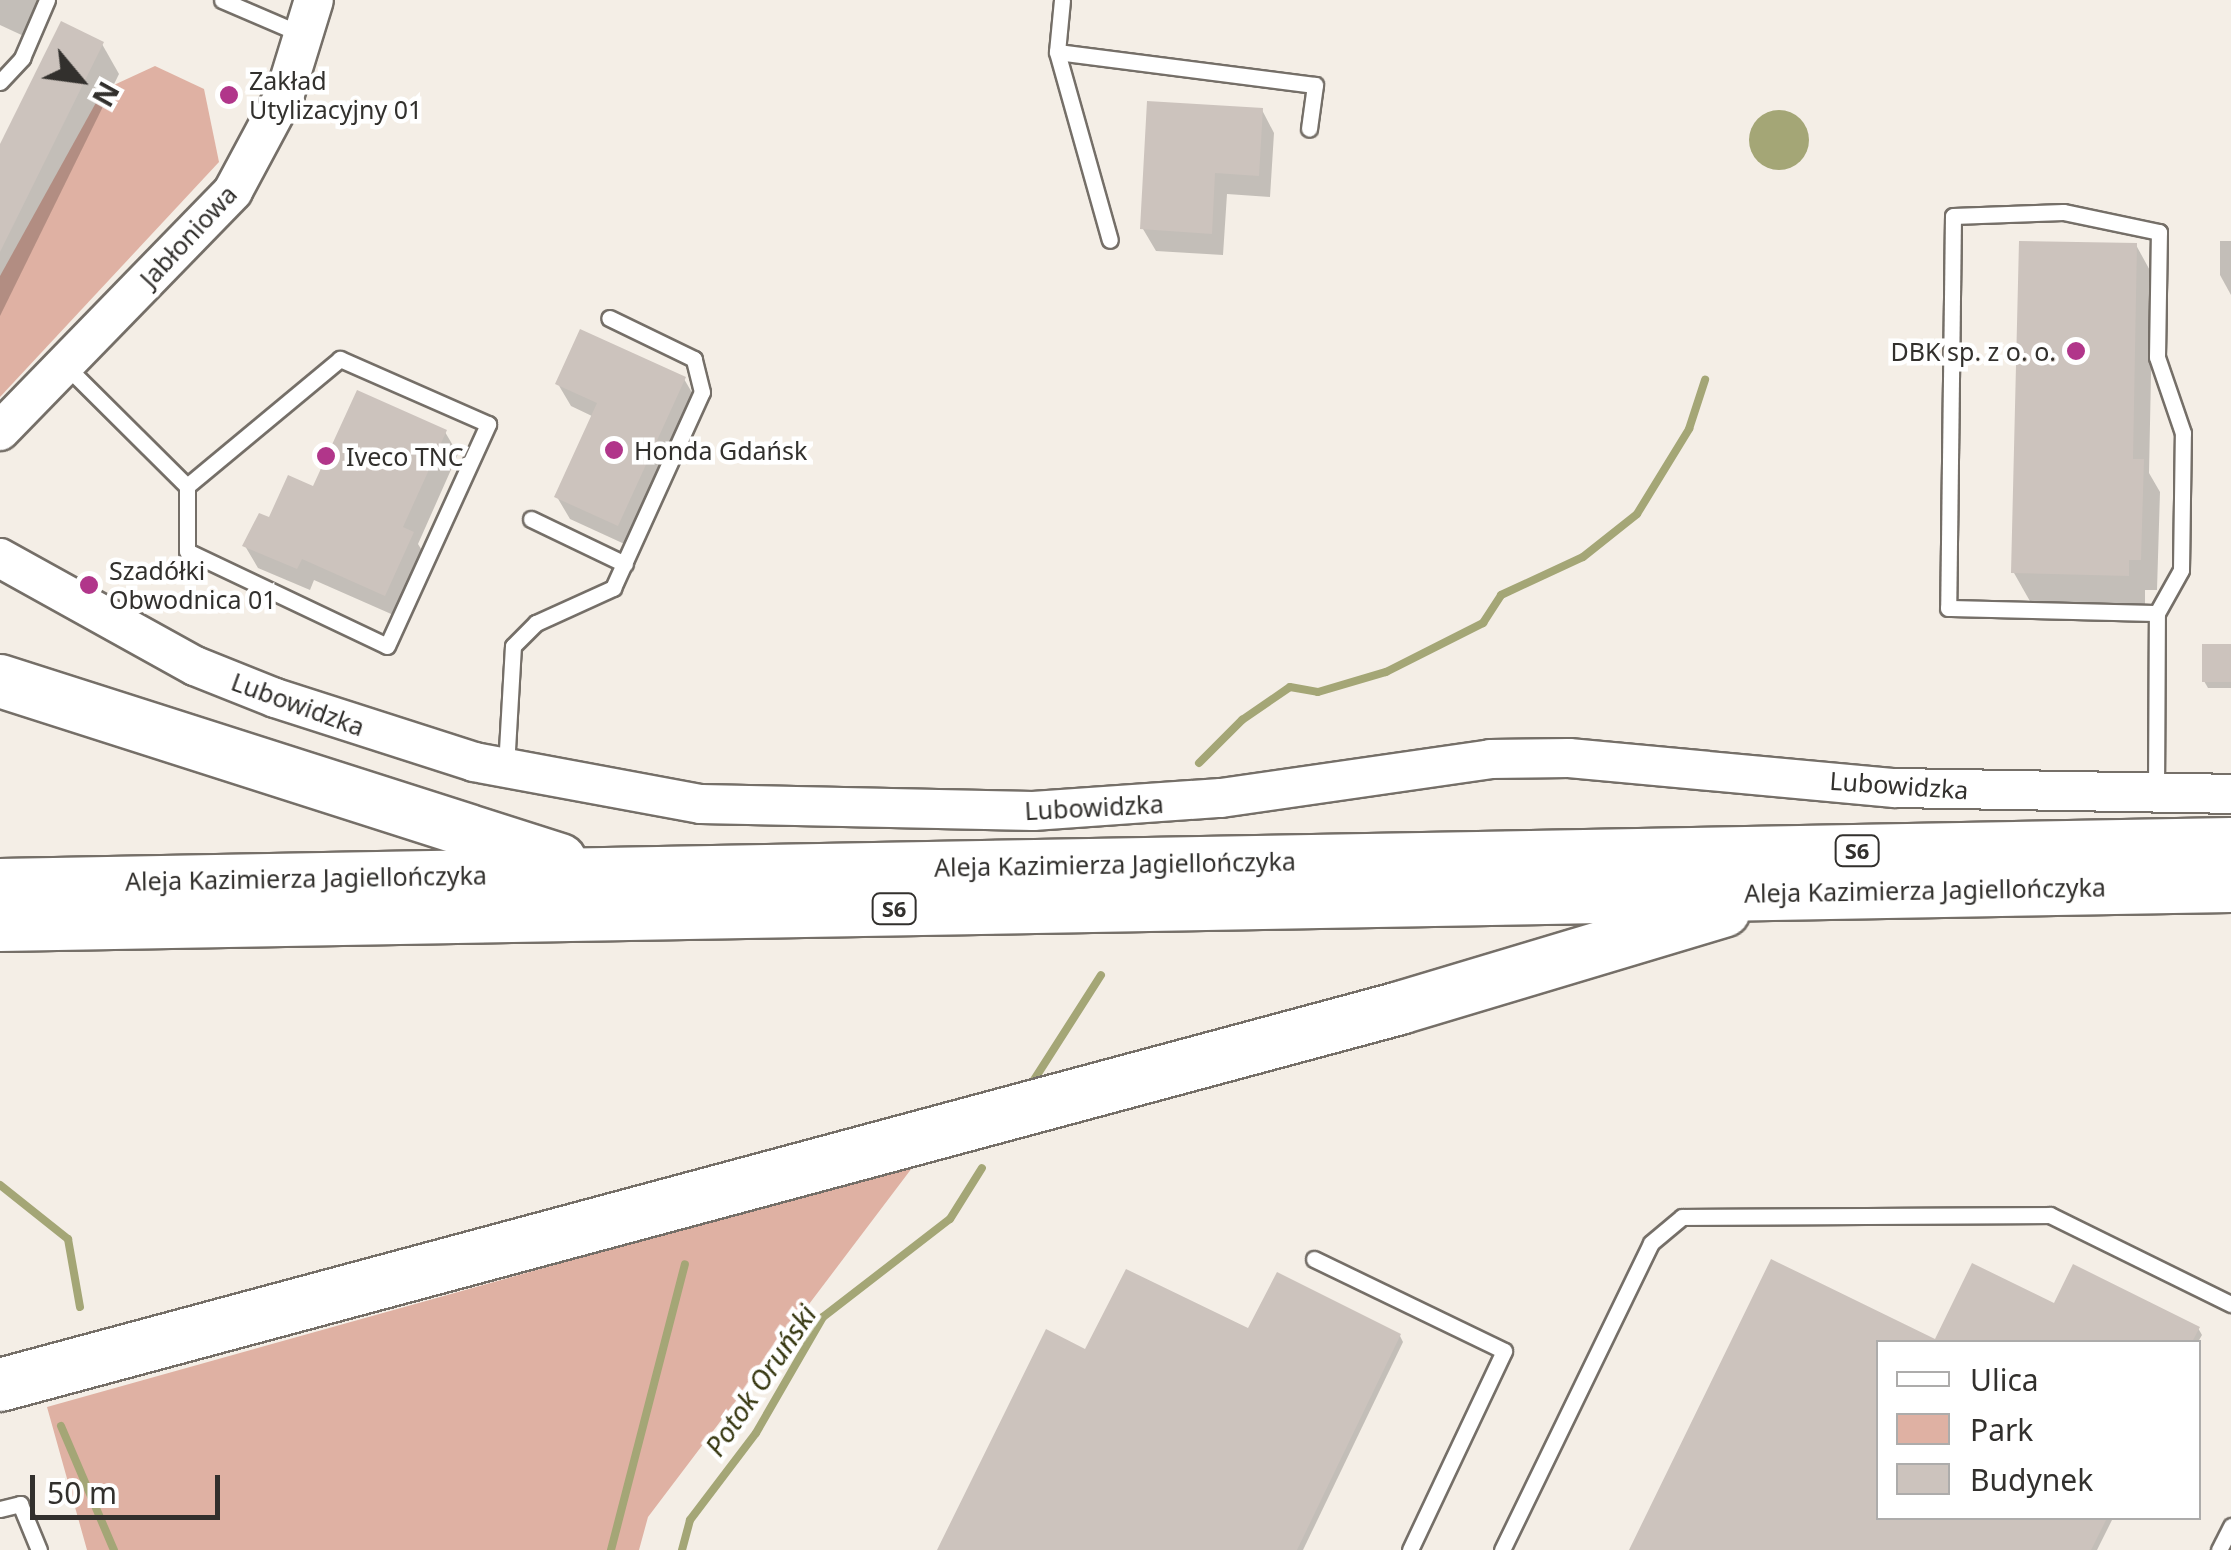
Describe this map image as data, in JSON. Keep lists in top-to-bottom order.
{
  "streets": {
    "highway": ["S6", "Aleja Kazimierza Jagiellończyka"],
    "street": ["Jabłoniowa", "Lubowidzka"]
  },
  "water": ["Potok Oruński"],
  "places": [
    "Zakład Utylizacyjny 01",
    "DBK sp. z o. o.",
    "Honda Gdańsk",
    "Iveco TNC",
    "Szadółki Obwodnica 01"
  ],
  "legend": ["Ulica", "Park", "Budynek"],
  "scale_bar": "50 m",
  "north": "bottom right"
}
